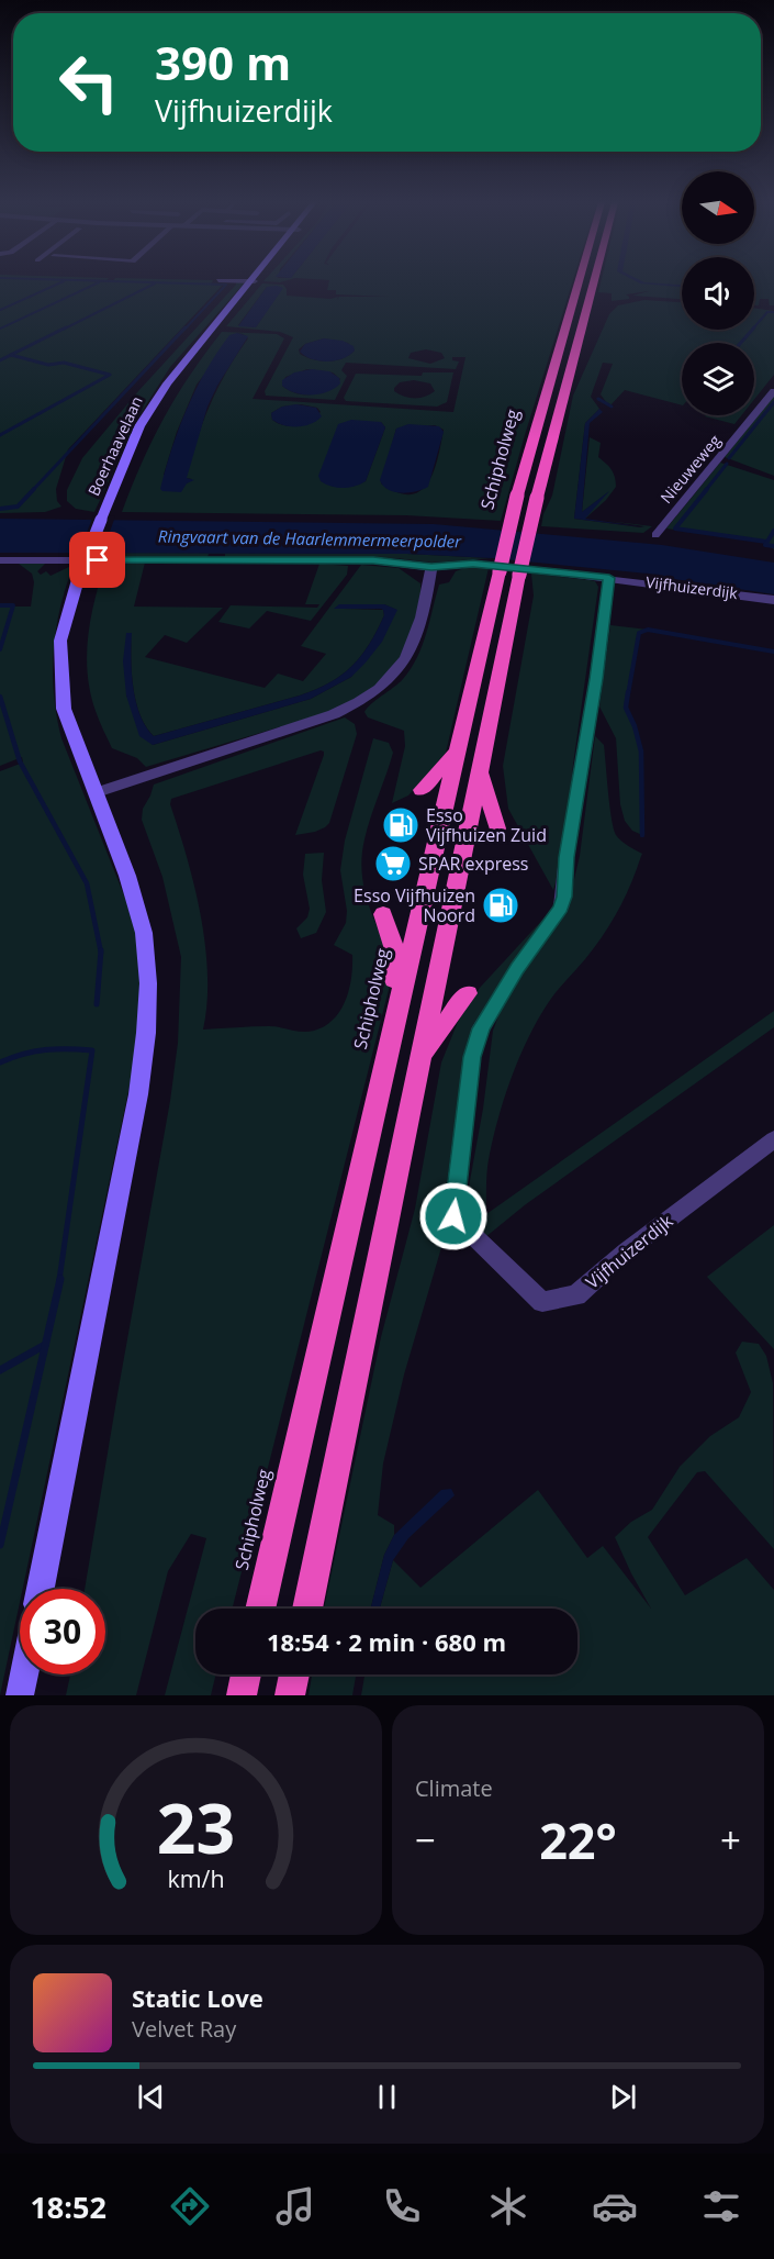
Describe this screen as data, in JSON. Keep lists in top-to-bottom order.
{
  "streets": {
    "highway": ["Schipholweg"],
    "main road": ["Boerhaavelaan"],
    "street": ["Nieuweweg", "Vijfhuizerdijk"]
  },
  "water": ["Ringvaart van de Haarlemmermeerpolder"],
  "places": {
    "fuel station": ["Esso Vijfhuizen Zuid", "Esso Vijfhuizen Noord"],
    "supermarket": ["SPAR express"]
  },
  "north": "right",
  "page": {
    "turn": ["390 m", "Vijfhuizerdijk"],
    "limit": "30",
    "trip": "18:54 · 2 min · 680 m",
    "tile": "Climate",
    "heat": ["−", "22°", "+"],
    "song": ["Static Love", "Velvet Ray"],
    "tabs": "18:52",
    "gauge": ["23", "km/h"]
  }
}
